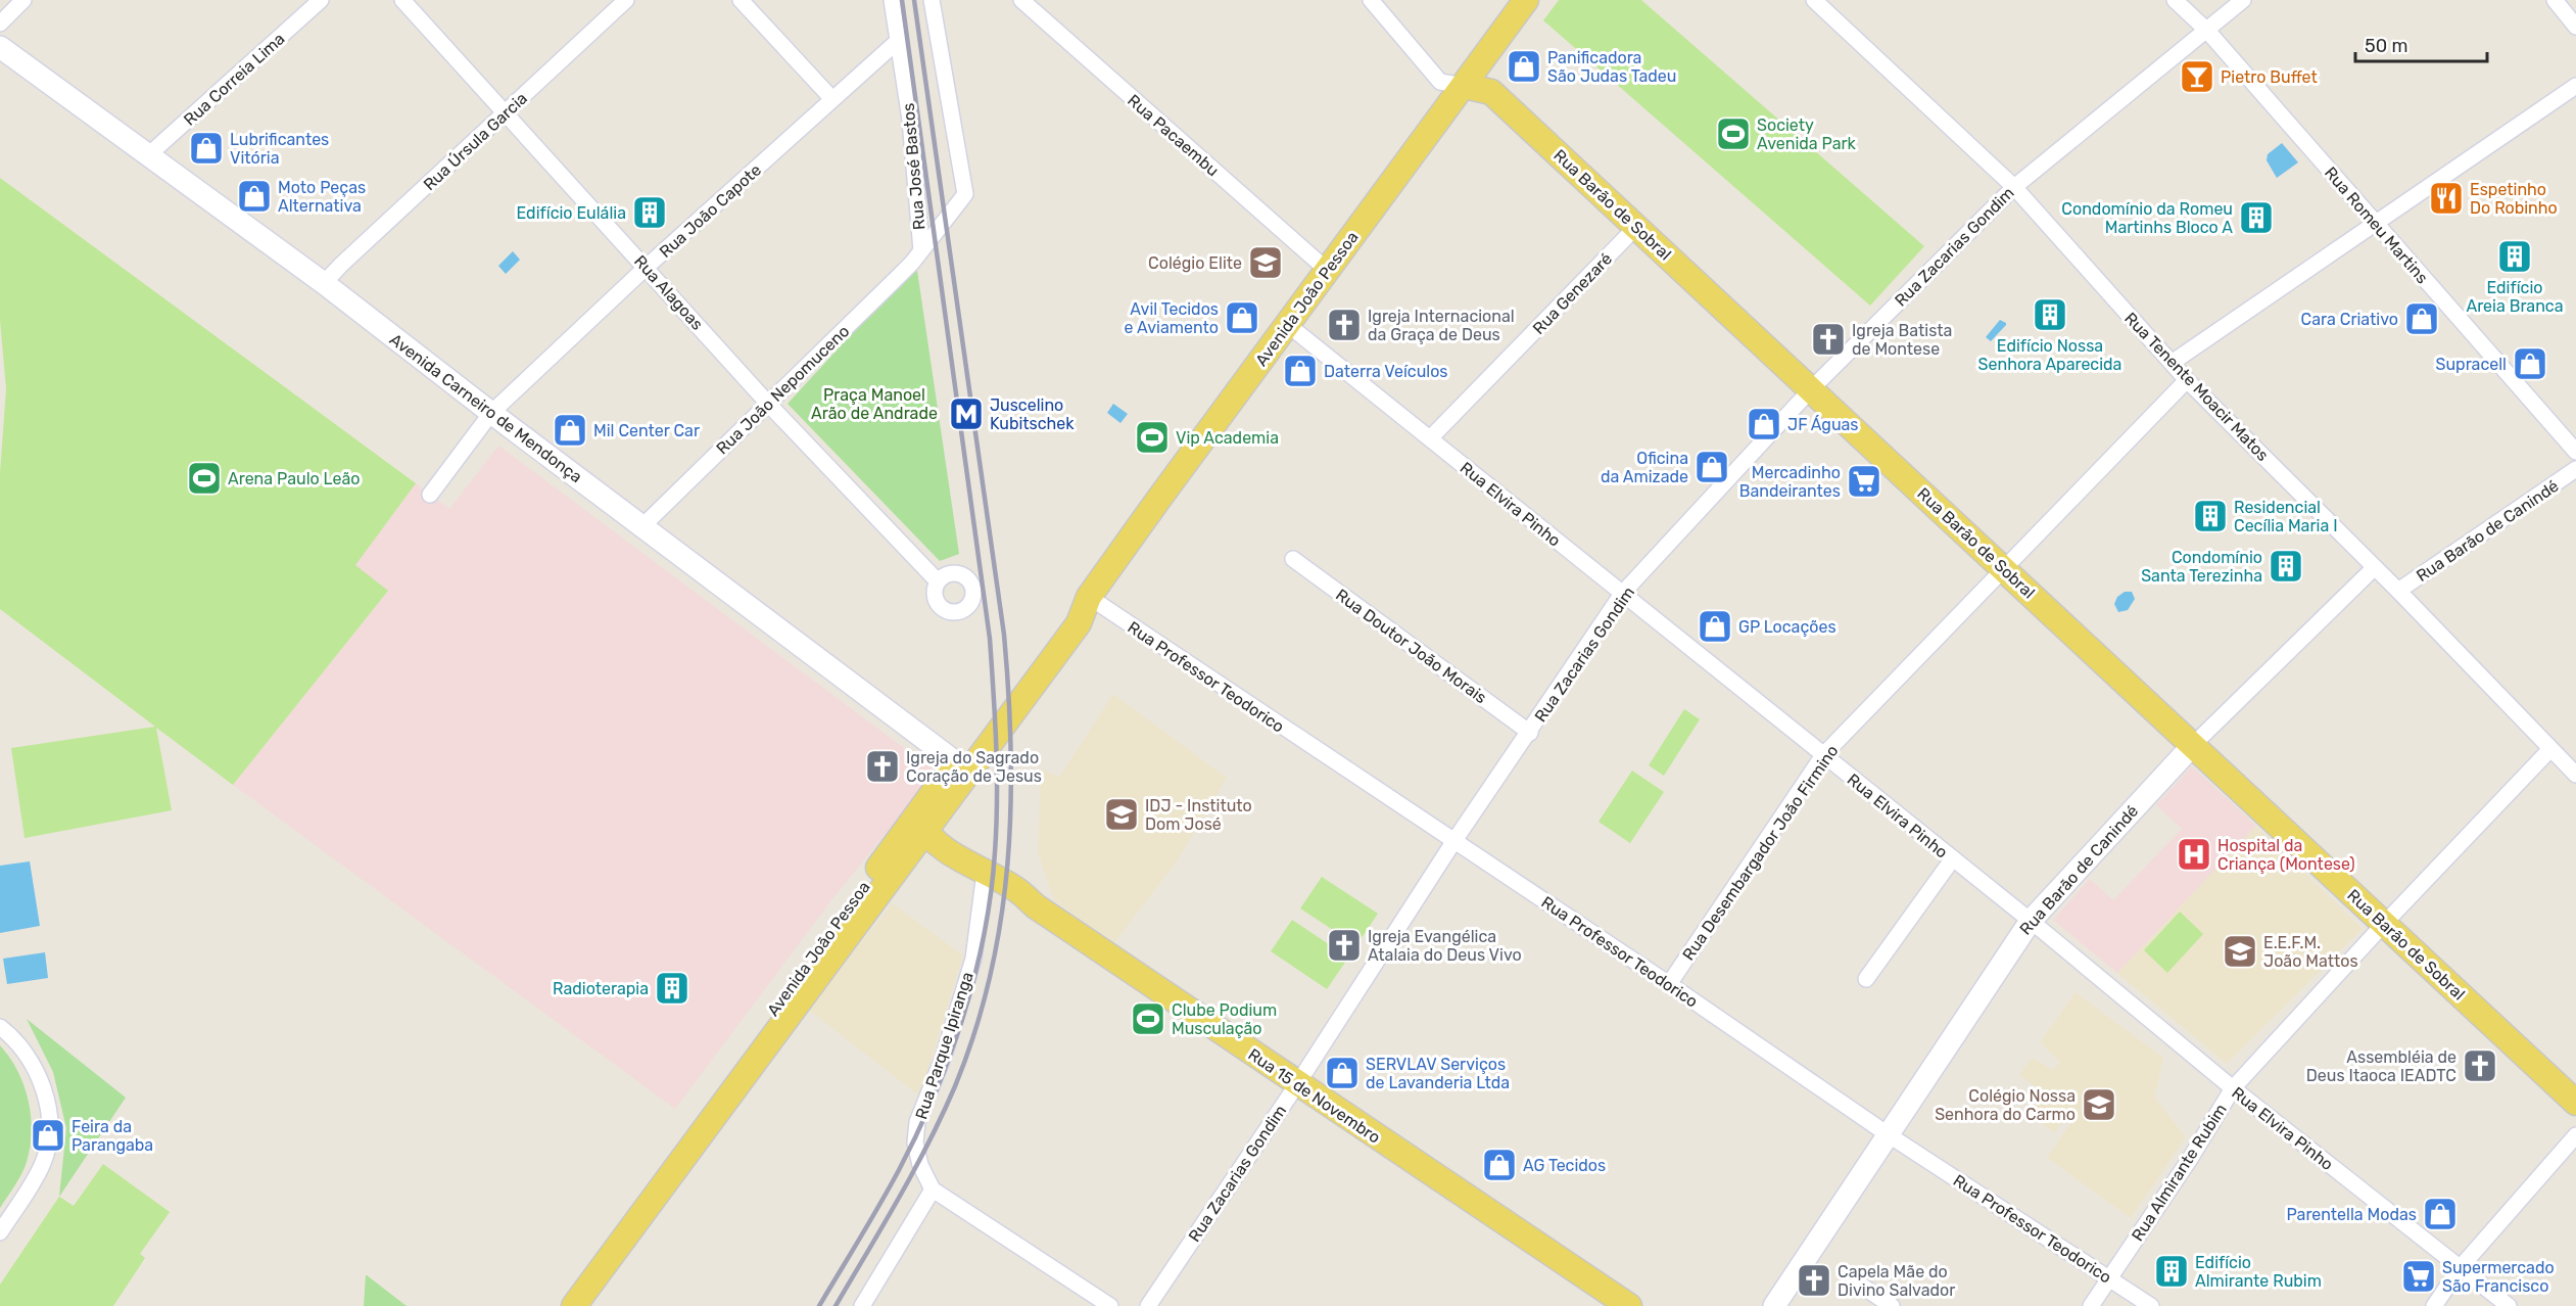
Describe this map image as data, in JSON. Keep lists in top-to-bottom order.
{
  "streets": {
    "main road": [
      "Rua Barão de Sobral",
      "Avenida João Pessoa",
      "Avenida Carneiro de Mendonça",
      "Rua Barão de Canindé",
      "Rua 15 de Novembro"
    ],
    "street": [
      "Rua Correia Lima",
      "Rua Pacaembu",
      "Rua Úrsula Garcia",
      "Rua José Bastos",
      "Rua João Capote",
      "Rua Romeu Martins",
      "Rua Zacarias Gondim",
      "Rua Alagoas",
      "Rua Genezaré",
      "Rua Tenente Moacir Matos",
      "Rua João Nepomuceno",
      "Rua Elvira Pinho",
      "Rua Doutor João Morais",
      "Rua Professor Teodorico",
      "Rua Desembargador João Firmino",
      "Rua Parque Ipiranga",
      "Rua Almirante Rubim"
    ]
  },
  "crossings": [
    ["Rua Correia Lima", "Avenida Carneiro de Mendonça"],
    ["Rua Pacaembu", "Avenida João Pessoa"],
    ["Rua Úrsula Garcia", "Rua Alagoas"],
    ["Rua Úrsula Garcia", "Avenida Carneiro de Mendonça"],
    ["Rua José Bastos", "Rua João Capote"],
    ["Rua José Bastos", "Rua João Nepomuceno"],
    ["Rua Barão de Sobral", "Rua Zacarias Gondim"],
    ["Rua Barão de Sobral", "Rua Genezaré"],
    ["Rua Barão de Sobral", "Avenida João Pessoa"],
    ["Rua Barão de Sobral", "Rua Barão de Canindé"],
    ["Rua Barão de Sobral", "Rua Desembargador João Firmino"],
    ["Rua Barão de Sobral", "Rua Almirante Rubim"],
    ["Rua João Capote", "Rua Alagoas"],
    ["Rua João Capote", "Avenida Carneiro de Mendonça"],
    ["Rua Romeu Martins", "Rua Zacarias Gondim"],
    ["Rua Zacarias Gondim", "Rua Tenente Moacir Matos"],
    ["Rua Zacarias Gondim", "Rua Elvira Pinho"],
    ["Rua Zacarias Gondim", "Rua Doutor João Morais"],
    ["Rua Zacarias Gondim", "Rua Professor Teodorico"],
    ["Rua Zacarias Gondim", "Rua 15 de Novembro"],
    ["Rua Alagoas", "Rua João Nepomuceno"],
    ["Rua Genezaré", "Rua Elvira Pinho"],
    ["Avenida João Pessoa", "Avenida Carneiro de Mendonça"],
    ["Avenida João Pessoa", "Rua Elvira Pinho"],
    ["Avenida João Pessoa", "Rua Professor Teodorico"],
    ["Avenida João Pessoa", "Rua 15 de Novembro"],
    ["Rua Tenente Moacir Matos", "Rua Barão de Canindé"],
    ["Rua Tenente Moacir Matos", "Rua Desembargador João Firmino"],
    ["Rua Tenente Moacir Matos", "Rua Almirante Rubim"],
    ["Rua João Nepomuceno", "Avenida Carneiro de Mendonça"],
    ["Rua Elvira Pinho", "Rua Barão de Canindé"],
    ["Rua Elvira Pinho", "Rua Desembargador João Firmino"],
    ["Rua Elvira Pinho", "Rua Almirante Rubim"],
    ["Rua Barão de Canindé", "Rua Professor Teodorico"],
    ["Rua Professor Teodorico", "Rua Desembargador João Firmino"],
    ["Rua Professor Teodorico", "Rua Almirante Rubim"],
    ["Rua Parque Ipiranga", "Rua 15 de Novembro"]
  ],
  "parks": ["Praça Manoel Arão de Andrade"],
  "places": {
    "shop": [
      "Panificadora São Judas Tadeu",
      "Lubrificantes Vitória",
      "Moto Peças Alternativa",
      "Avil Tecidos e Aviamento",
      "Cara Criativo",
      "Supracell",
      "Daterra Veículos",
      "JF Águas",
      "Mil Center Car",
      "Oficina da Amizade",
      "GP Locações",
      "SERVLAV Serviços de Lavanderia Ltda",
      "Feira da Parangaba",
      "AG Tecidos",
      "Parentella Modas"
    ],
    "bar": ["Pietro Buffet"],
    "sports": [
      "Society Avenida Park",
      "Vip Academia",
      "Arena Paulo Leão",
      "Clube Podium Musculação"
    ],
    "restaurant": ["Espetinho Do Robinho"],
    "building": [
      "Edifício Eulália",
      "Condomínio da Romeu Martinhs Bloco A",
      "Edifício Areia Branca",
      "Edifício Nossa Senhora Aparecida",
      "Residencial Cecília Maria I",
      "Condomínio Santa Terezinha",
      "Radioterapia",
      "Edifício Almirante Rubim"
    ],
    "school or university": [
      "Colégio Elite",
      "IDJ - Instituto Dom José",
      "E.E.F.M. João Mattos",
      "Colégio Nossa Senhora do Carmo"
    ],
    "church": [
      "Igreja Internacional da Graça de Deus",
      "Igreja Batista de Montese",
      "Igreja do Sagrado Coração de Jesus",
      "Igreja Evangélica Atalaia do Deus Vivo",
      "Assembléia de Deus Itaoca IEADTC",
      "Capela Mãe do Divino Salvador"
    ],
    "metro station": ["Juscelino Kubitschek"],
    "supermarket": ["Mercadinho Bandeirantes", "Supermercado São Francisco"],
    "hospital": ["Hospital da Criança (Montese)"]
  },
  "scale_bar": "50 m"
}
